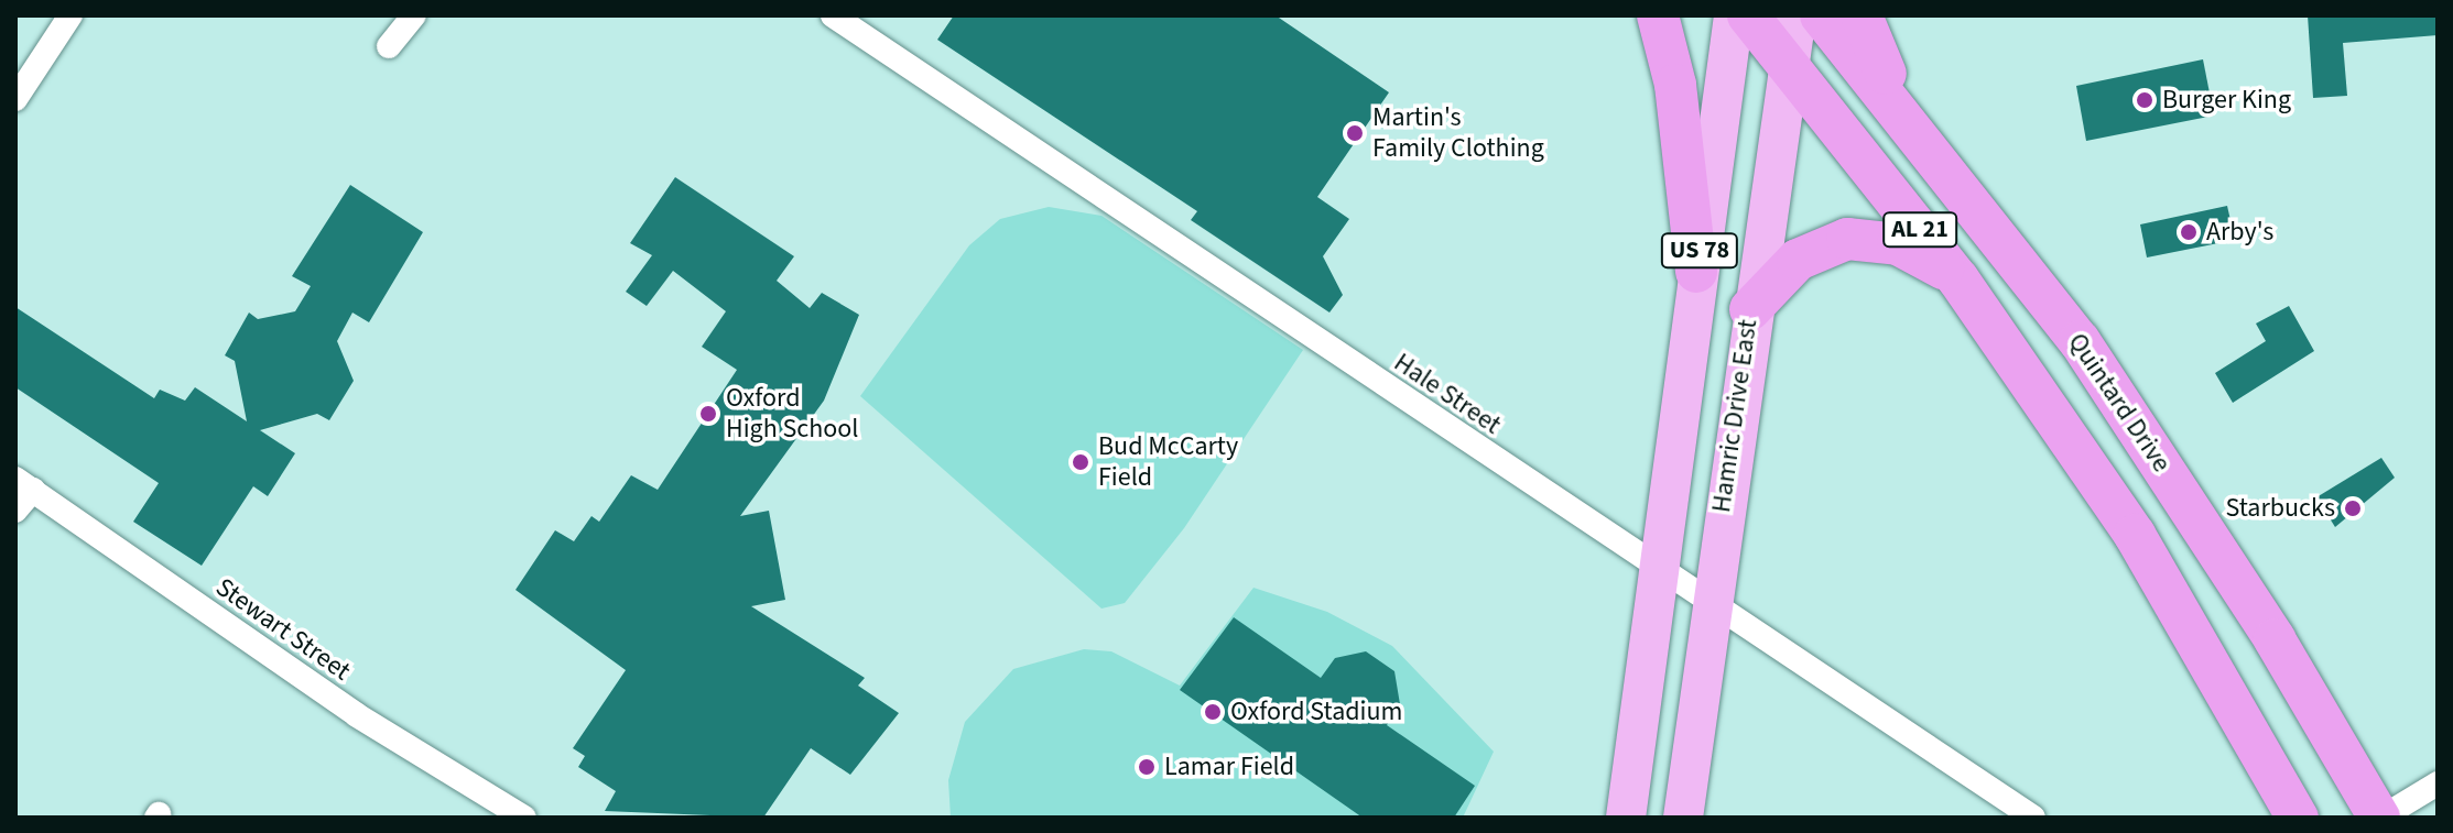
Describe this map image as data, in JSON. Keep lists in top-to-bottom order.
{
  "streets": {
    "highway": ["AL 21", "Quintard Drive"],
    "main road": ["US 78", "Hamric Drive East"],
    "street": ["Hale Street", "Stewart Street"]
  },
  "crossings": [
    ["AL 21", "Hamric Drive East"],
    ["Hale Street", "Hamric Drive East"]
  ],
  "places": [
    "Burger King",
    "Martin's Family Clothing",
    "Arby's",
    "Oxford High School",
    "Bud McCarty Field",
    "Starbucks",
    "Oxford Stadium",
    "Lamar Field"
  ]
}
